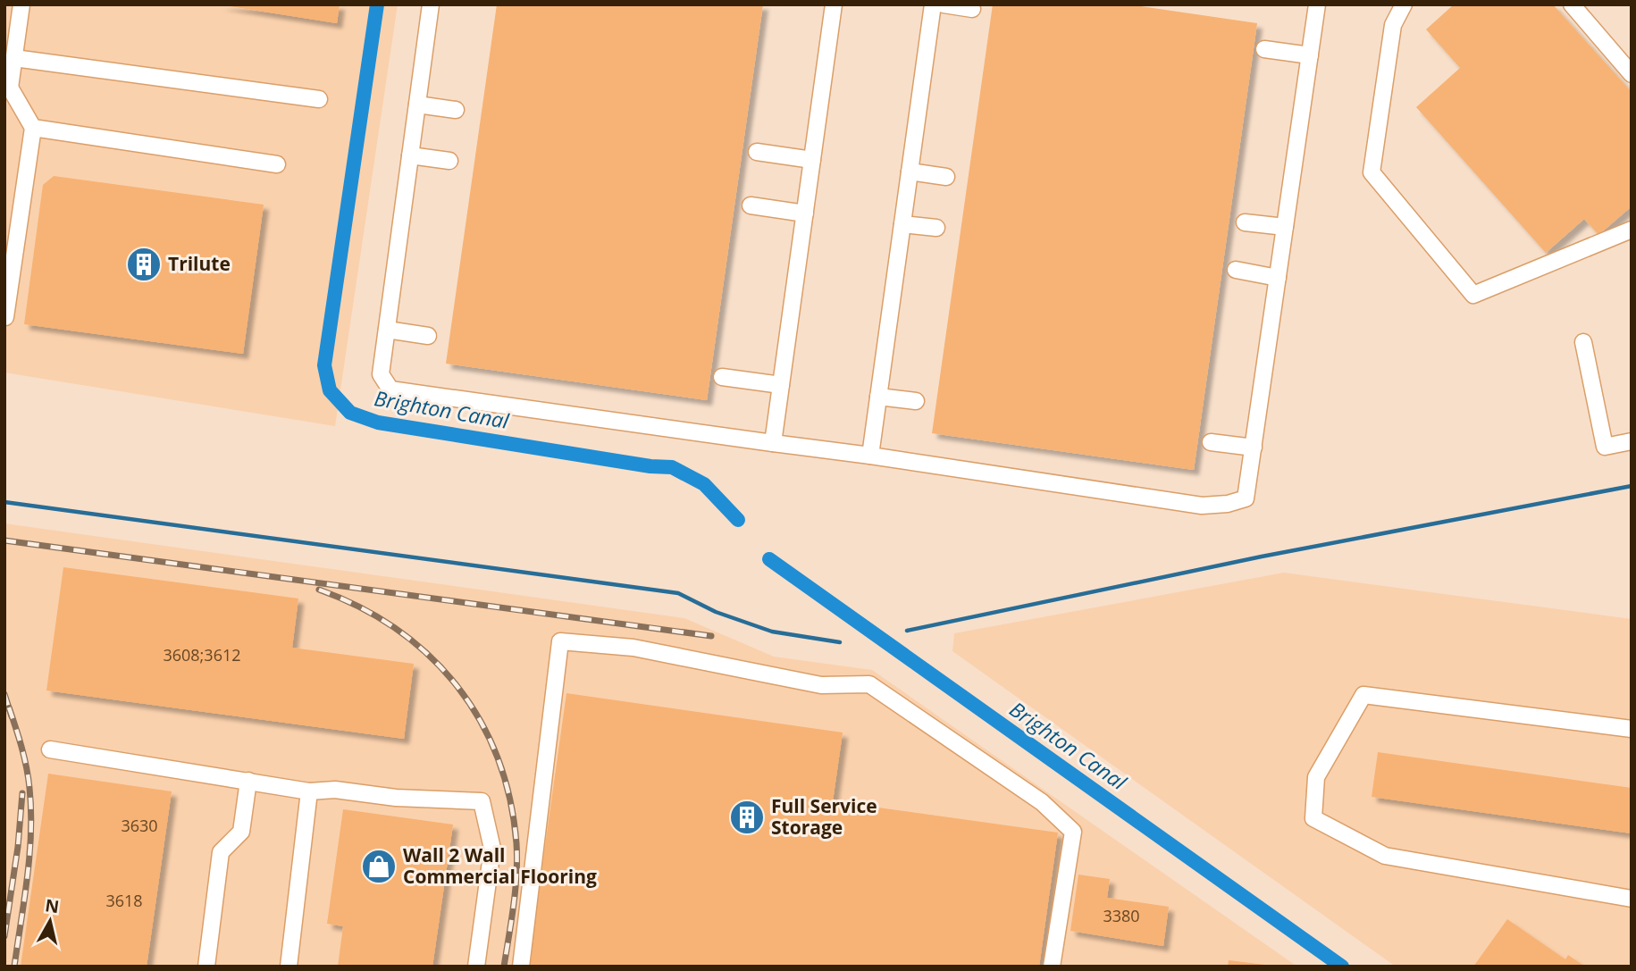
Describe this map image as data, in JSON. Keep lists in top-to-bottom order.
{
  "water": ["Brighton Canal"],
  "places": {
    "building": ["Trilute", "Full Service Storage"],
    "shop": ["Wall 2 Wall Commercial Flooring"]
  },
  "house_numbers": [
    "3608;3612",
    "3630",
    "3618",
    "3380"
  ],
  "north": "top"
}
